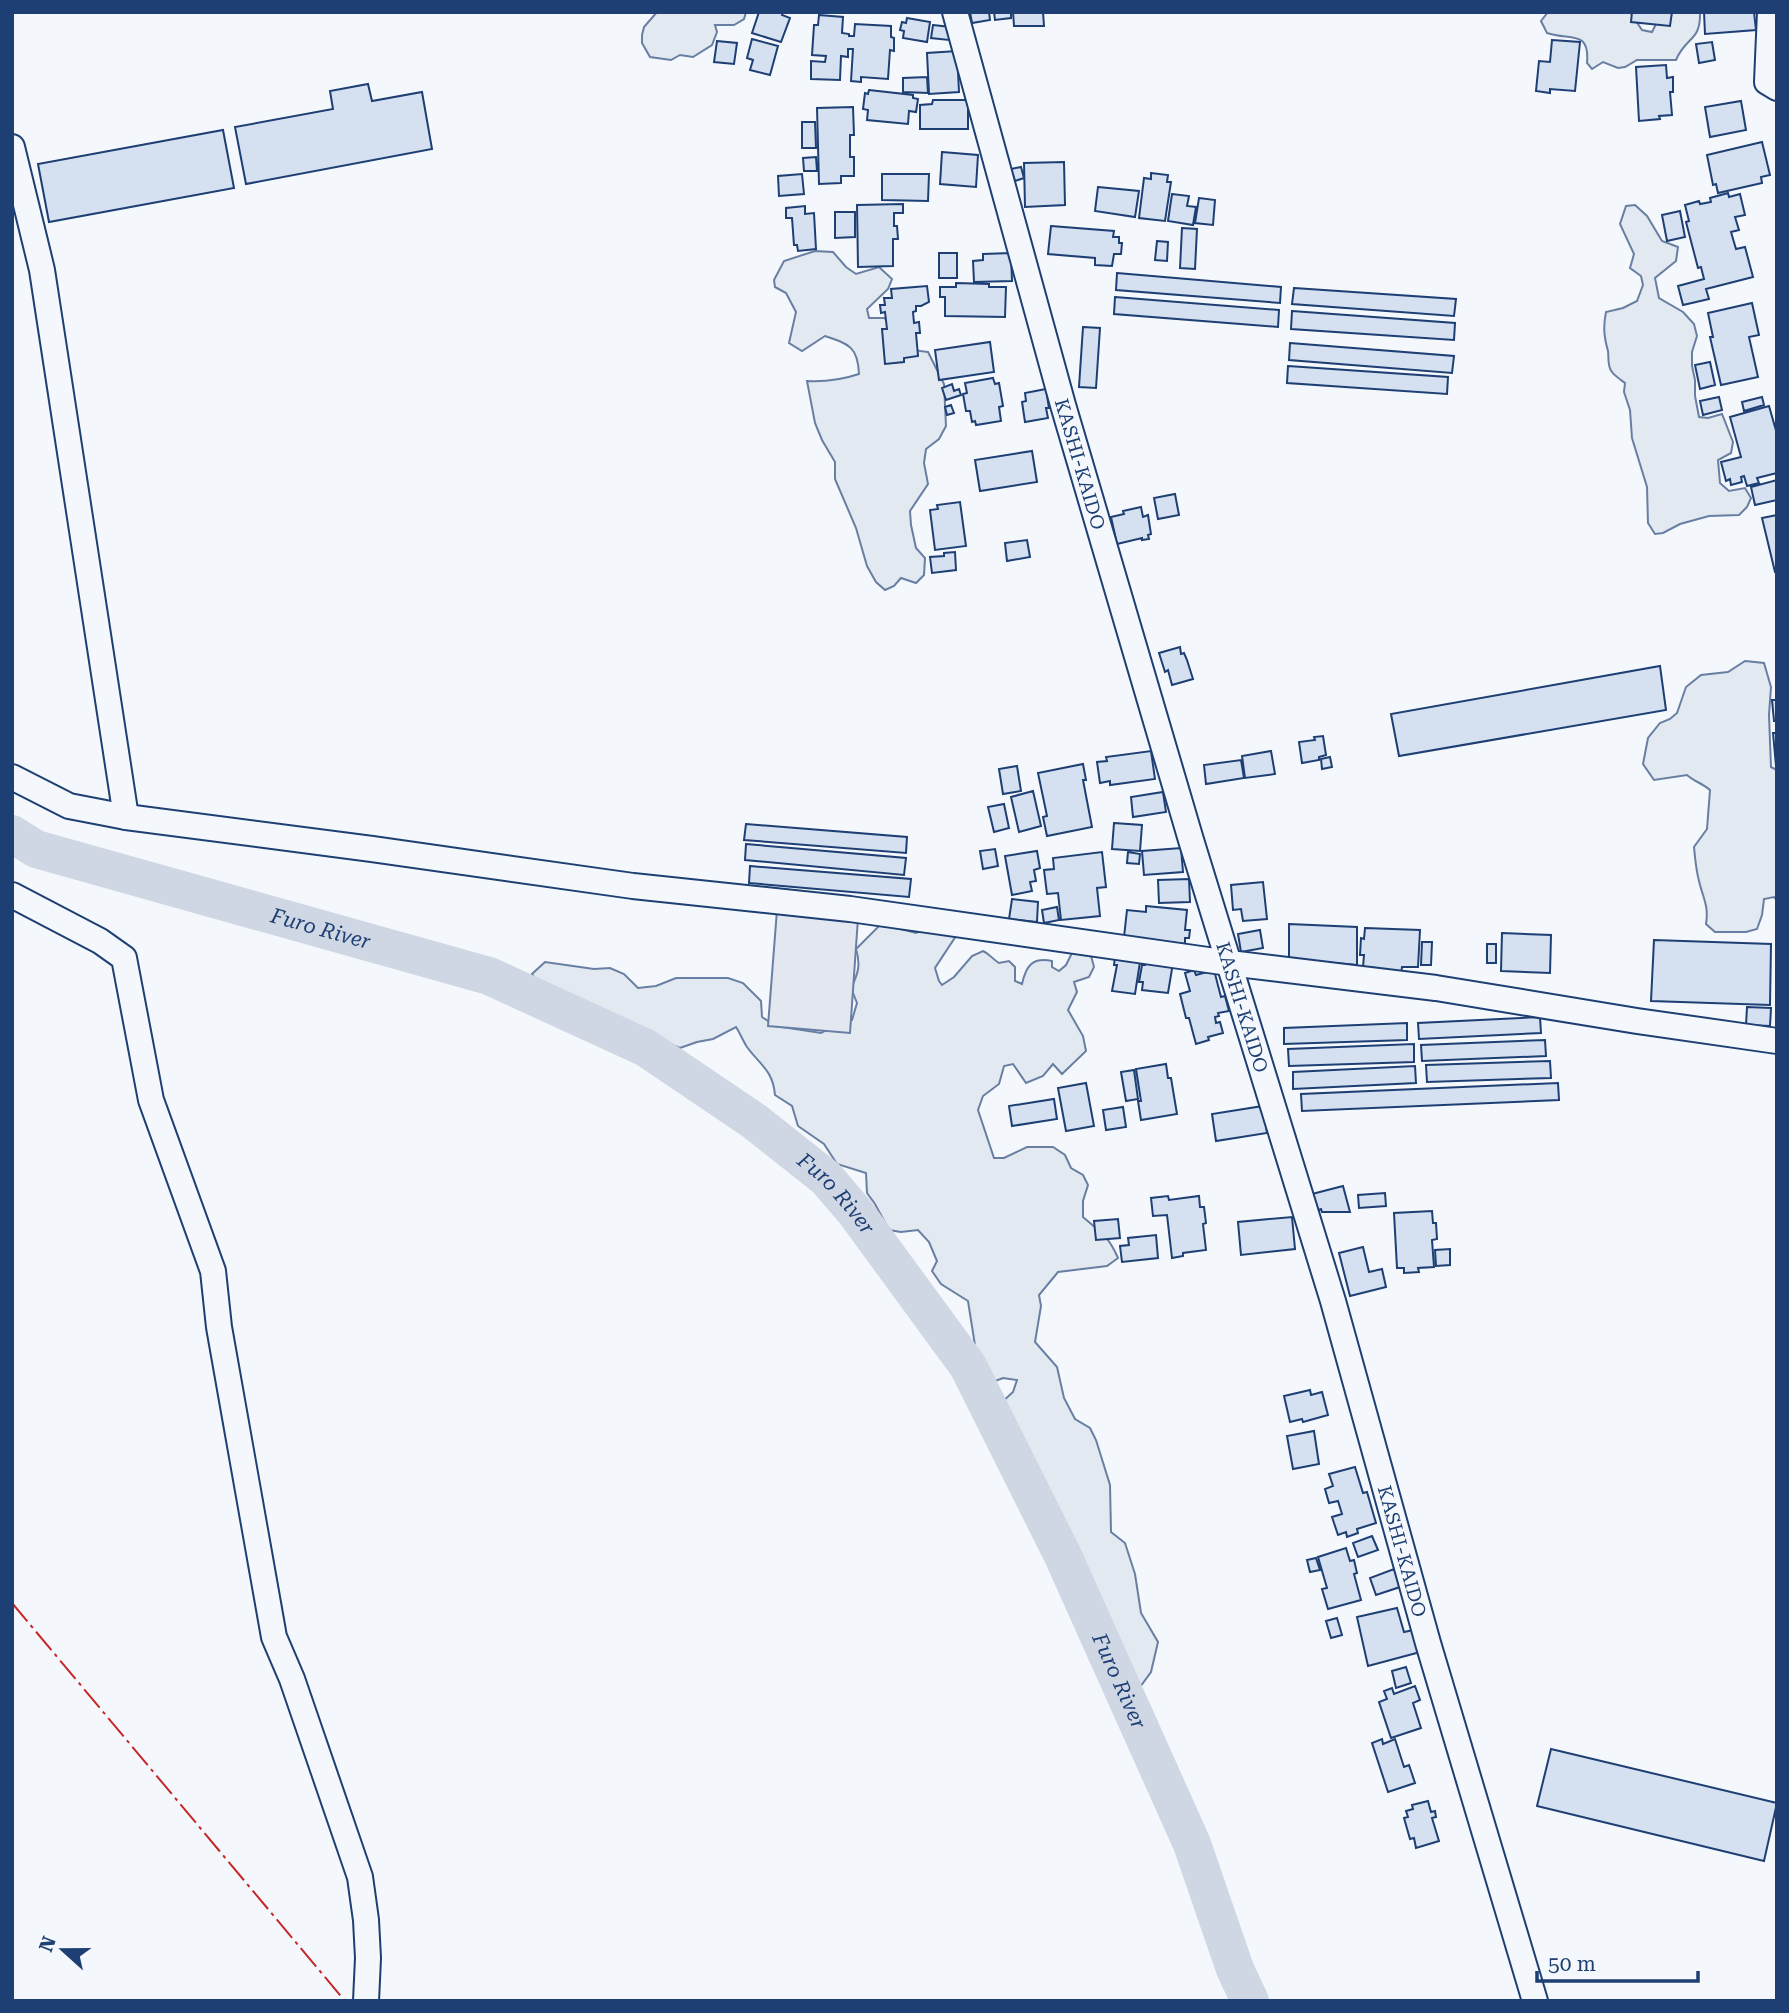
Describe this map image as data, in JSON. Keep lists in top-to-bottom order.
{
  "streets": {
    "street": ["KASHI-KAIDO"]
  },
  "water": ["Furo River"],
  "scale_bar": "50 m",
  "north": "left"
}
